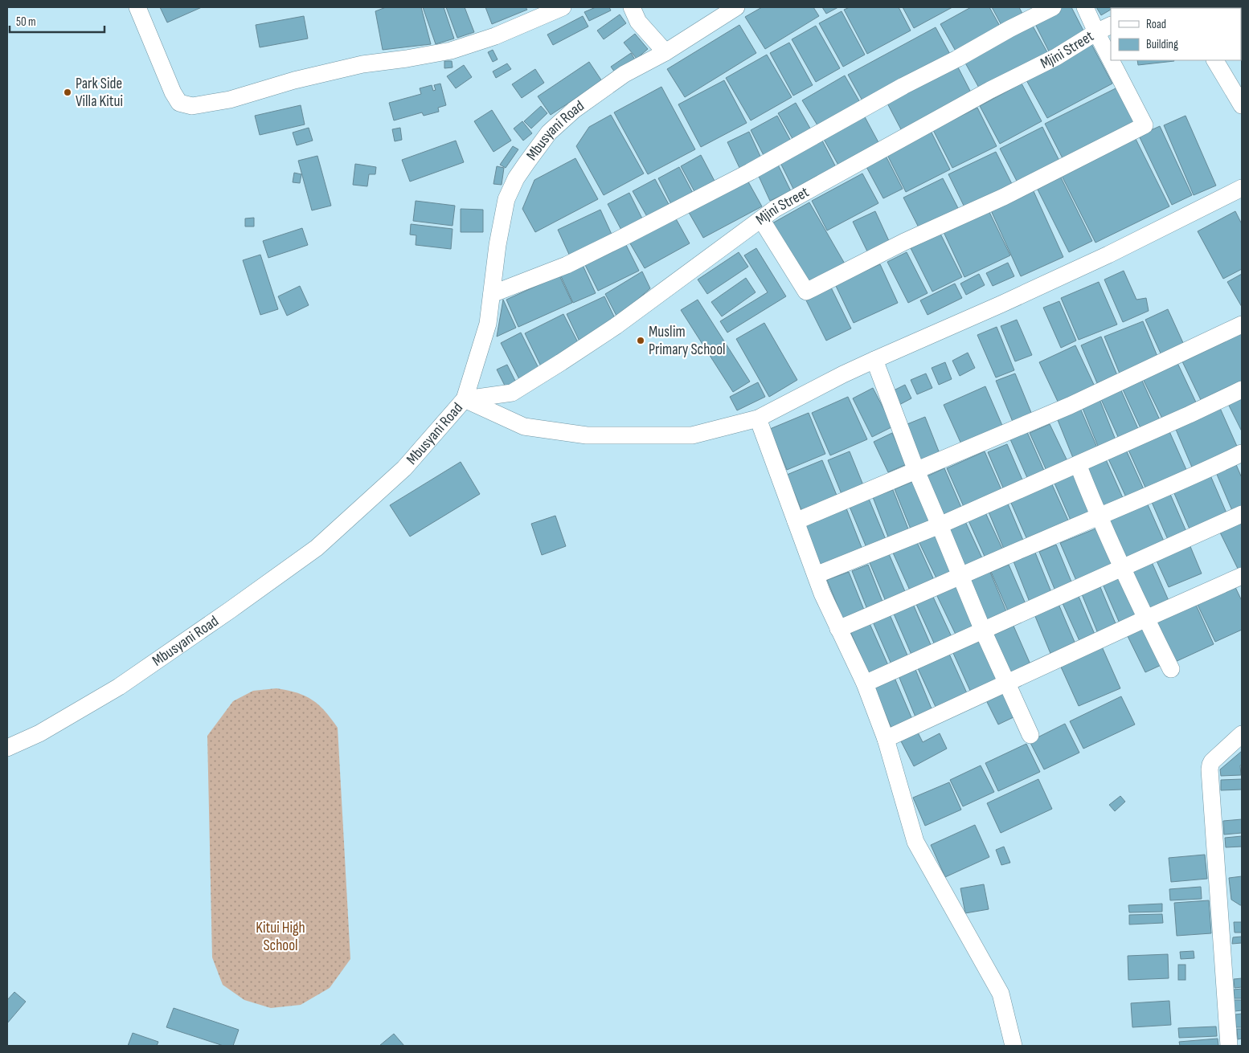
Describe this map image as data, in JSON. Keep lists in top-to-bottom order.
{
  "streets": {
    "street": ["Mjini Street", "Mbusyani Road"]
  },
  "crossings": [
    ["Mjini Street", "Mbusyani Road"]
  ],
  "parks": ["Kitui High School"],
  "places": ["Park Side Villa Kitui", "Muslim Primary School"],
  "legend": ["Road", "Building"],
  "scale_bar": "50 m"
}
